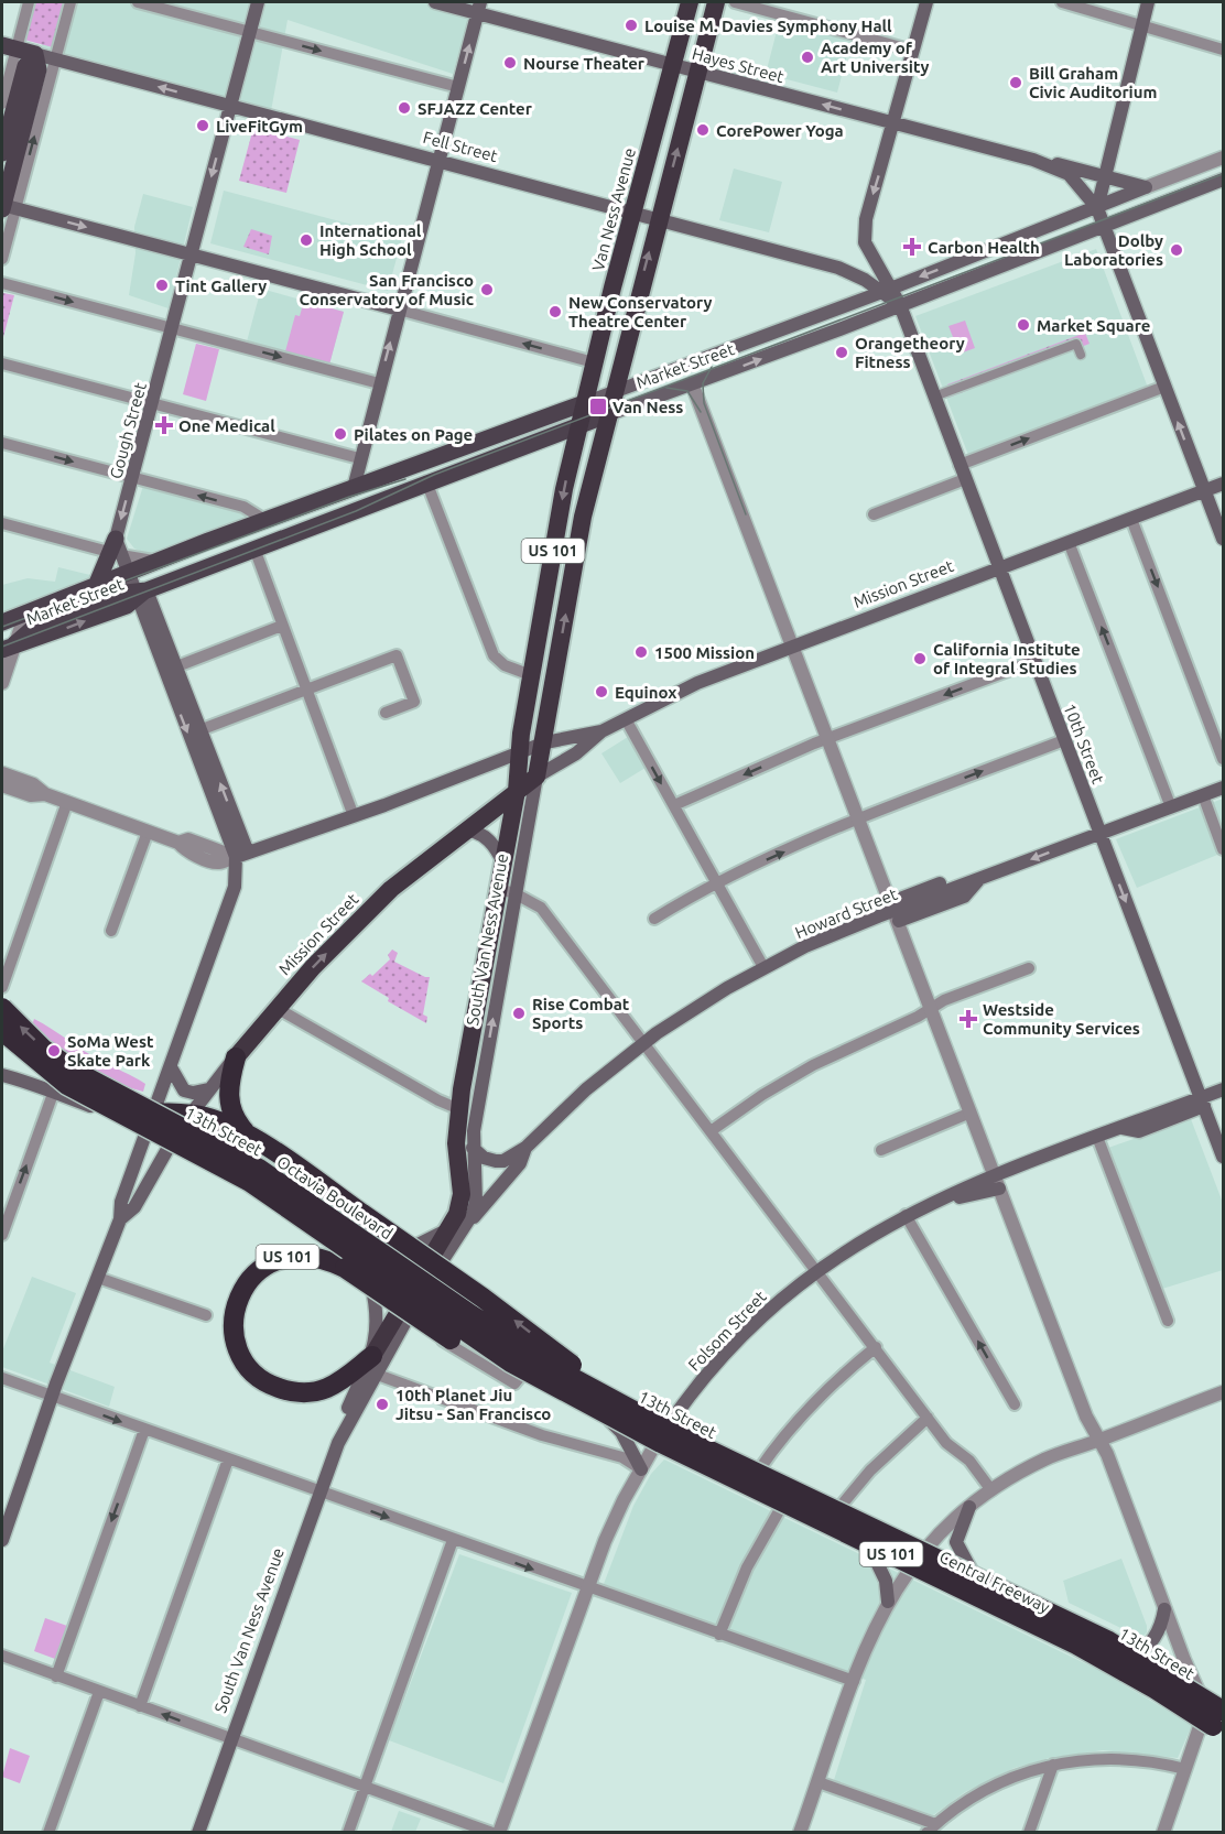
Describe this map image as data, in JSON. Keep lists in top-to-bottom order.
{
  "streets": {
    "highway": [
      "Van Ness Avenue",
      "US 101",
      "Mission Street",
      "South Van Ness Avenue",
      "Octavia Boulevard",
      "Central Freeway"
    ],
    "main road": [
      "Hayes Street",
      "Fell Street",
      "Market Street",
      "Gough Street",
      "10th Street",
      "Howard Street",
      "13th Street",
      "Folsom Street"
    ]
  },
  "crossings": [
    ["Hayes Street", "Van Ness Avenue"],
    ["Hayes Street", "US 101"],
    ["Hayes Street", "10th Street"],
    ["Fell Street", "Van Ness Avenue"],
    ["Fell Street", "Market Street"],
    ["Fell Street", "Gough Street"],
    ["Fell Street", "US 101"],
    ["Fell Street", "10th Street"],
    ["Van Ness Avenue", "Market Street"],
    ["Van Ness Avenue", "South Van Ness Avenue"],
    ["Market Street", "US 101"],
    ["Market Street", "10th Street"],
    ["Market Street", "South Van Ness Avenue"],
    ["US 101", "Mission Street"],
    ["US 101", "South Van Ness Avenue"],
    ["US 101", "13th Street"],
    ["US 101", "Octavia Boulevard"],
    ["US 101", "Folsom Street"],
    ["US 101", "Central Freeway"],
    ["Mission Street", "10th Street"],
    ["Mission Street", "South Van Ness Avenue"],
    ["Mission Street", "13th Street"],
    ["10th Street", "Howard Street"],
    ["10th Street", "Folsom Street"],
    ["Howard Street", "South Van Ness Avenue"],
    ["South Van Ness Avenue", "13th Street"],
    ["13th Street", "Octavia Boulevard"],
    ["13th Street", "Folsom Street"],
    ["13th Street", "Central Freeway"],
    ["Octavia Boulevard", "Folsom Street"],
    ["Octavia Boulevard", "Central Freeway"],
    ["Folsom Street", "Central Freeway"]
  ],
  "one_way": ["Gough Street", "10th Street"],
  "places": {
    "other": [
      "Louise M. Davies Symphony Hall",
      "Academy of Art University",
      "Nourse Theater",
      "Bill Graham Civic Auditorium",
      "SFJAZZ Center",
      "LiveFitGym",
      "CorePower Yoga",
      "International High School",
      "Dolby Laboratories",
      "Tint Gallery",
      "San Francisco Conservatory of Music",
      "New Conservatory Theatre Center",
      "Market Square",
      "Orangetheory Fitness",
      "Pilates on Page",
      "1500 Mission",
      "California Institute of Integral Studies",
      "Equinox",
      "Rise Combat Sports",
      "SoMa West Skate Park",
      "10th Planet Jiu Jitsu - San Francisco"
    ],
    "health": ["Carbon Health", "One Medical", "Westside Community Services"],
    "transit": ["Van Ness"]
  }
}
